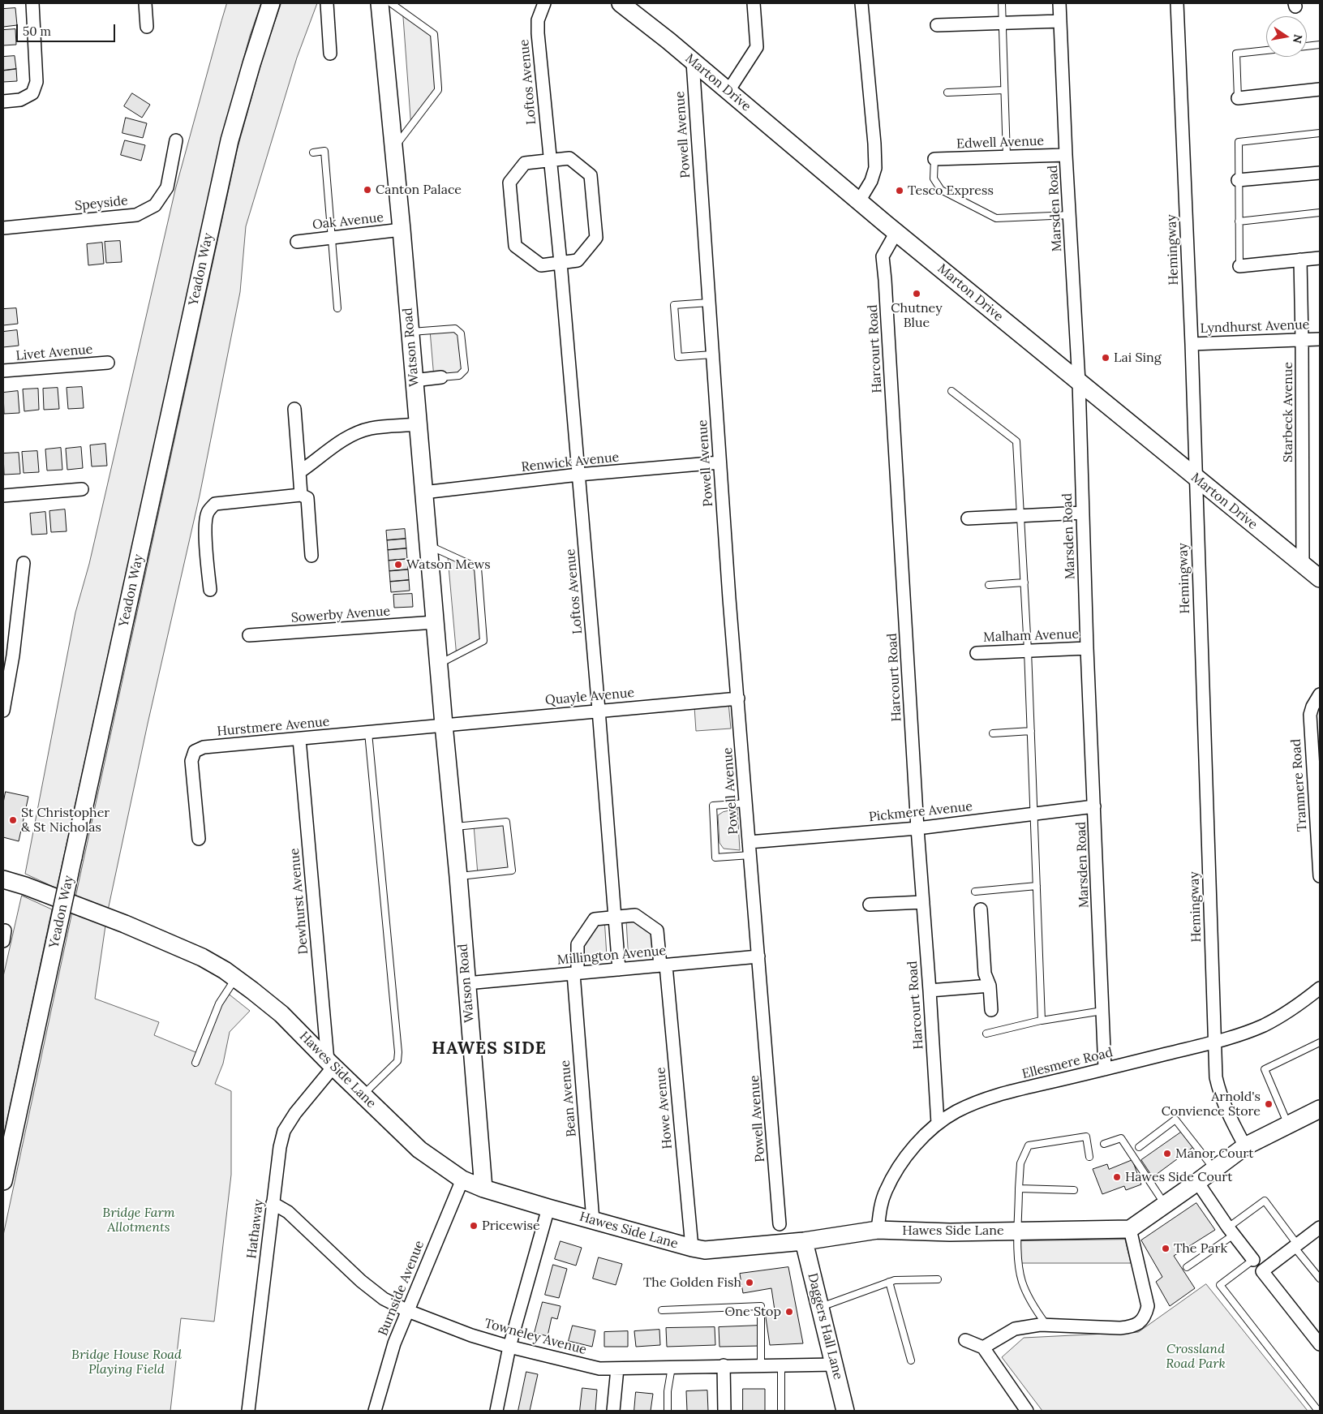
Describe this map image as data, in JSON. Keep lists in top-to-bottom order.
{
  "streets": {
    "street": [
      "Loftos Avenue",
      "Marton Drive",
      "Powell Avenue",
      "Edwell Avenue",
      "Speyside",
      "Marsden Road",
      "Oak Avenue",
      "Hemingway",
      "Yeadon Way",
      "Lyndhurst Avenue",
      "Watson Road",
      "Harcourt Road",
      "Livet Avenue",
      "Starbeck Avenue",
      "Renwick Avenue",
      "Sowerby Avenue",
      "Malham Avenue",
      "Quayle Avenue",
      "Hurstmere Avenue",
      "Tranmere Road",
      "Pickmere Avenue",
      "Dewhurst Avenue",
      "Millington Avenue",
      "Ellesmere Road",
      "Hawes Side Lane",
      "Bean Avenue",
      "Howe Avenue",
      "Hathaway",
      "Burnside Avenue",
      "Daggers Hall Lane",
      "Towneley Avenue"
    ]
  },
  "crossings": [
    ["Loftos Avenue", "Renwick Avenue"],
    ["Loftos Avenue", "Quayle Avenue"],
    ["Loftos Avenue", "Millington Avenue"],
    ["Marton Drive", "Powell Avenue"],
    ["Marton Drive", "Marsden Road"],
    ["Marton Drive", "Hemingway"],
    ["Marton Drive", "Harcourt Road"],
    ["Marton Drive", "Starbeck Avenue"],
    ["Powell Avenue", "Renwick Avenue"],
    ["Powell Avenue", "Quayle Avenue"],
    ["Powell Avenue", "Pickmere Avenue"],
    ["Powell Avenue", "Millington Avenue"],
    ["Edwell Avenue", "Marsden Road"],
    ["Marsden Road", "Malham Avenue"],
    ["Marsden Road", "Pickmere Avenue"],
    ["Marsden Road", "Ellesmere Road"],
    ["Oak Avenue", "Watson Road"],
    ["Hemingway", "Lyndhurst Avenue"],
    ["Hemingway", "Ellesmere Road"],
    ["Lyndhurst Avenue", "Starbeck Avenue"],
    ["Watson Road", "Renwick Avenue"],
    ["Watson Road", "Sowerby Avenue"],
    ["Watson Road", "Quayle Avenue"],
    ["Watson Road", "Hurstmere Avenue"],
    ["Watson Road", "Millington Avenue"],
    ["Watson Road", "Hawes Side Lane"],
    ["Harcourt Road", "Pickmere Avenue"],
    ["Harcourt Road", "Ellesmere Road"],
    ["Quayle Avenue", "Hurstmere Avenue"],
    ["Hurstmere Avenue", "Dewhurst Avenue"],
    ["Dewhurst Avenue", "Hawes Side Lane"],
    ["Dewhurst Avenue", "Hathaway"],
    ["Millington Avenue", "Bean Avenue"],
    ["Millington Avenue", "Howe Avenue"],
    ["Ellesmere Road", "Hawes Side Lane"],
    ["Hawes Side Lane", "Bean Avenue"],
    ["Hawes Side Lane", "Howe Avenue"],
    ["Hawes Side Lane", "Hathaway"],
    ["Hawes Side Lane", "Burnside Avenue"],
    ["Hawes Side Lane", "Daggers Hall Lane"],
    ["Hathaway", "Towneley Avenue"],
    ["Burnside Avenue", "Towneley Avenue"],
    ["Daggers Hall Lane", "Towneley Avenue"]
  ],
  "districts": ["HAWES SIDE"],
  "parks": ["Bridge Farm Allotments", "Crossland Road Park", "Bridge House Road Playing Field"],
  "places": [
    "Canton Palace",
    "Tesco Express",
    "Chutney Blue",
    "Lai Sing",
    "Watson Mews",
    "St Christopher & St Nicholas",
    "Arnold's Convience Store",
    "Manor Court",
    "Hawes Side Court",
    "Pricewise",
    "The Park",
    "The Golden Fish",
    "One Stop"
  ],
  "scale_bar": "50 m",
  "north": "right"
}
